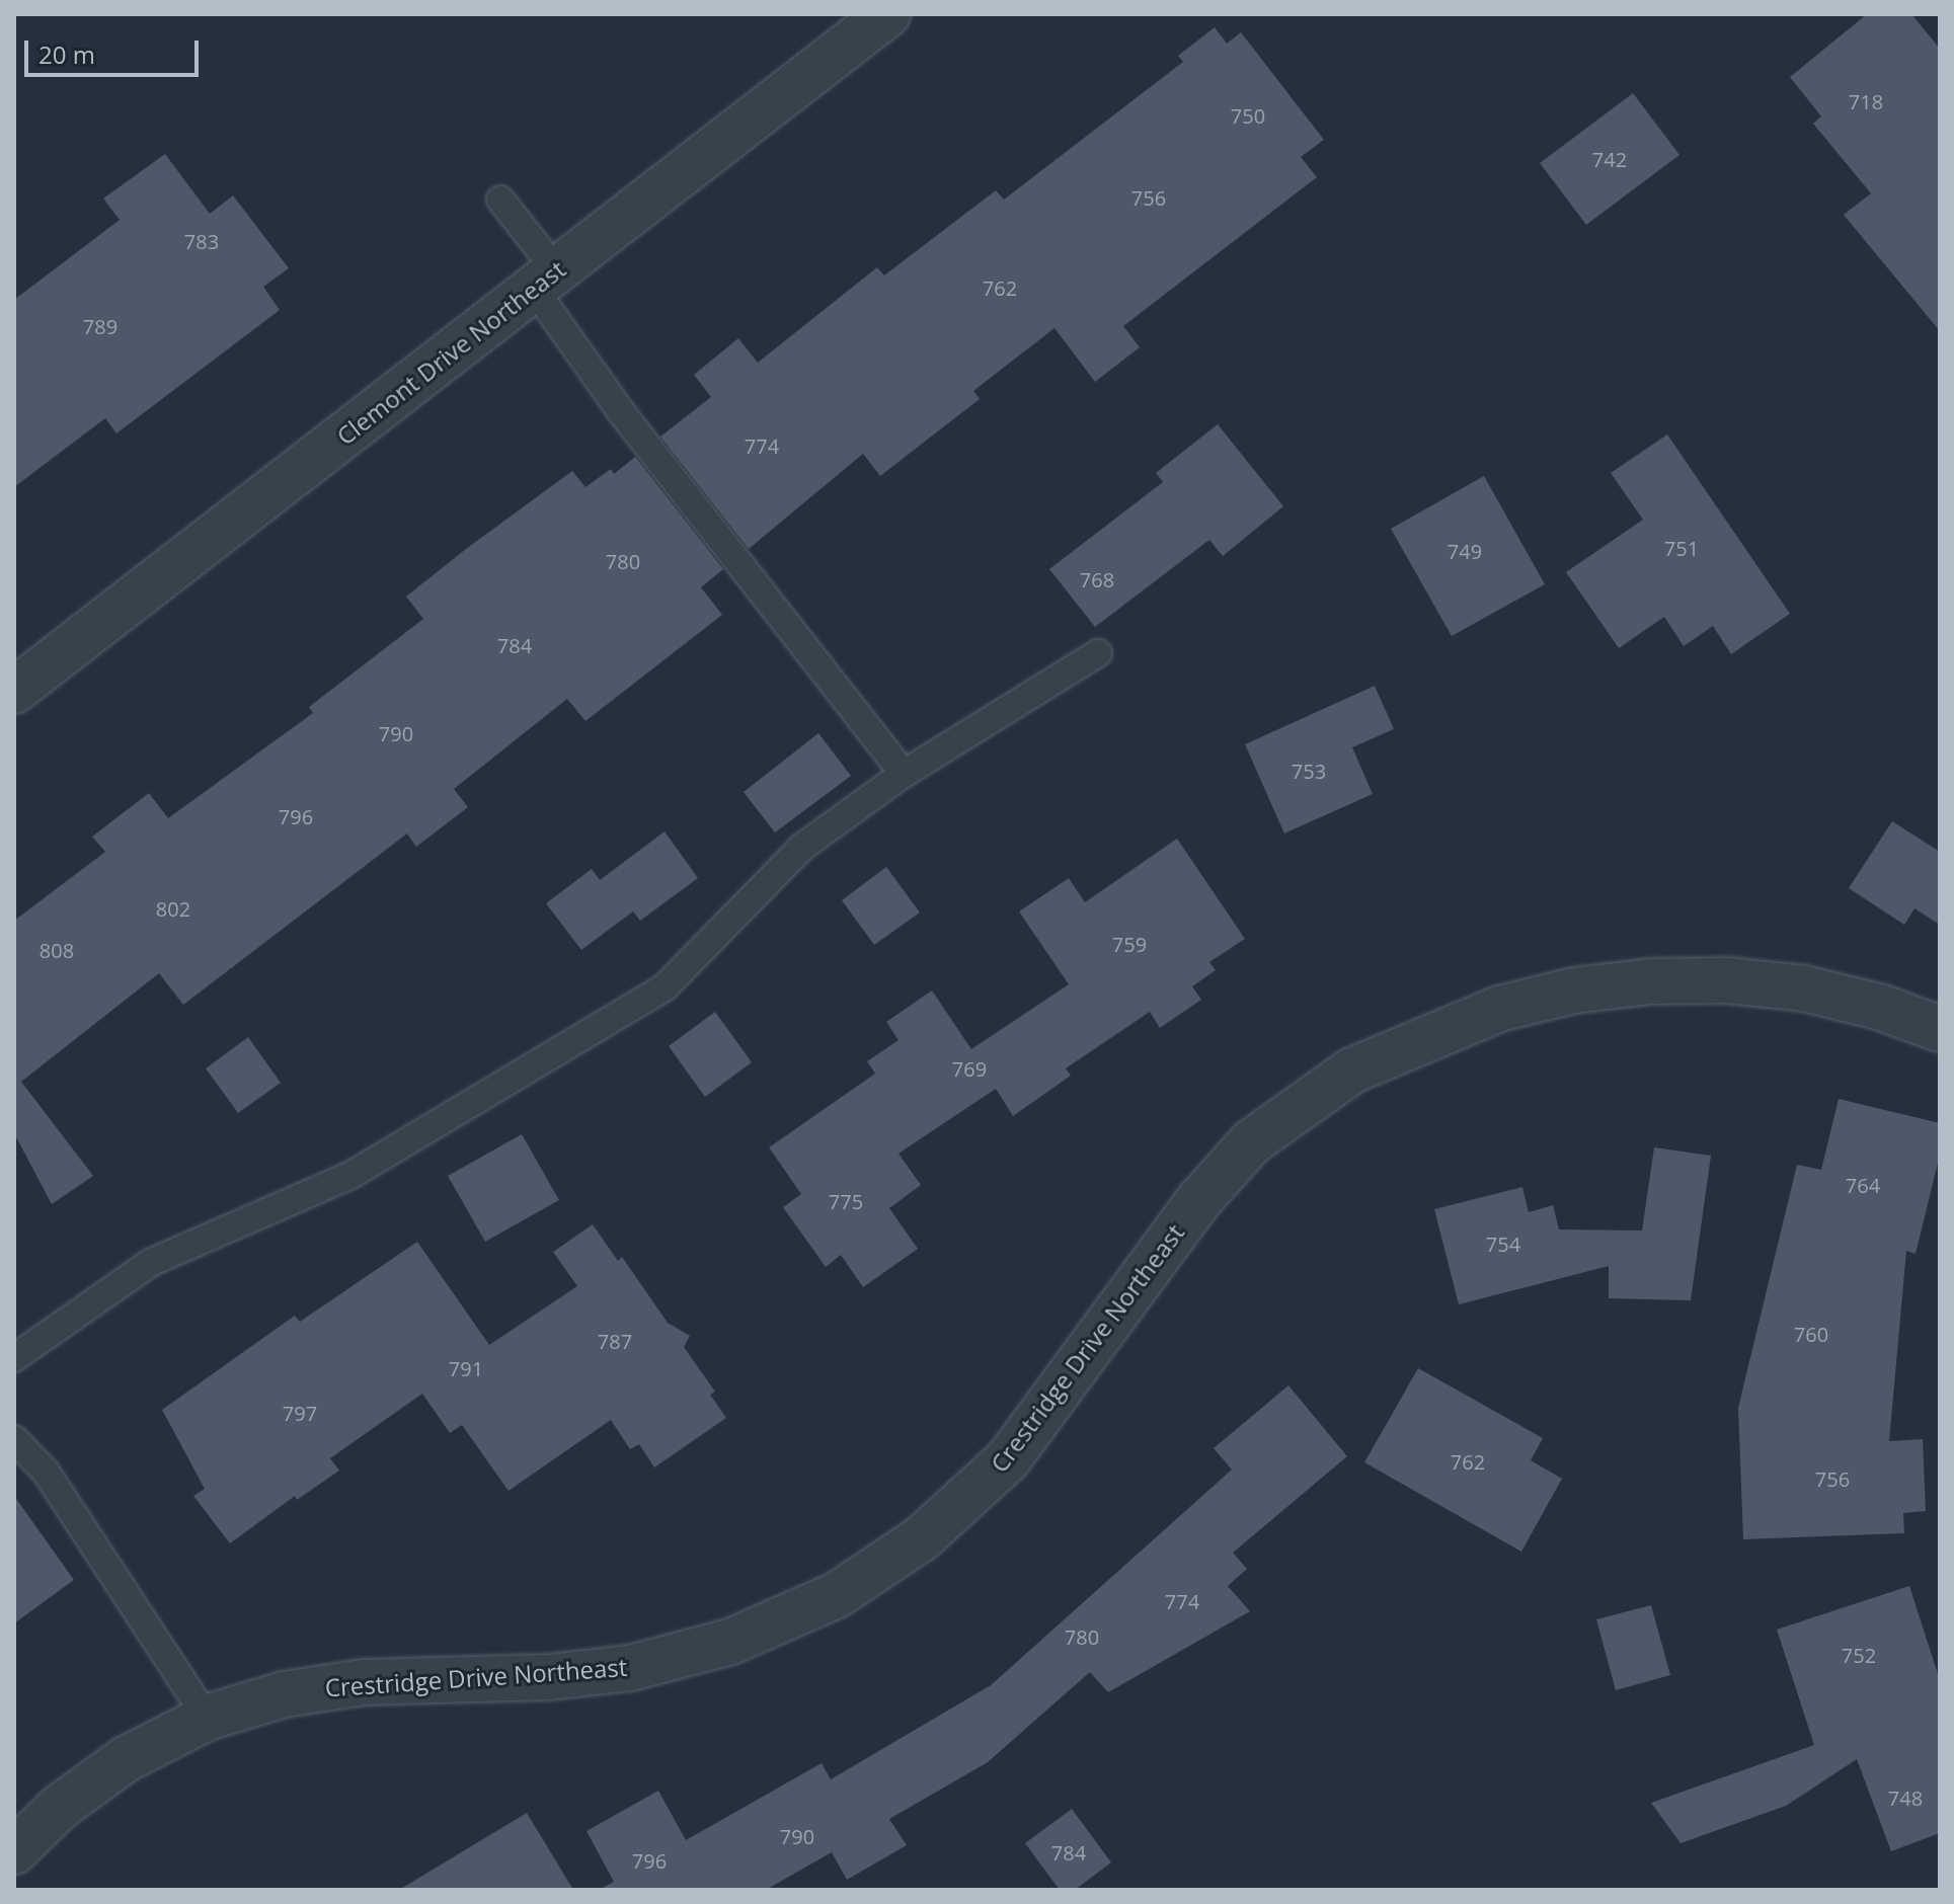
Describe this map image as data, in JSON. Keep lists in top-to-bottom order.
{
  "streets": {
    "street": ["Clemont Drive Northeast", "Crestridge Drive Northeast"]
  },
  "house_numbers": [
    "718",
    "750",
    "742",
    "756",
    "783",
    "762",
    "789",
    "774",
    "751",
    "749",
    "780",
    "768",
    "784",
    "790",
    "753",
    "796",
    "802",
    "759",
    "808",
    "769",
    "764",
    "775",
    "754",
    "760",
    "787",
    "791",
    "797",
    "762",
    "756",
    "774",
    "780",
    "752",
    "748",
    "790",
    "784",
    "796"
  ],
  "scale_bar": "20 m"
}
